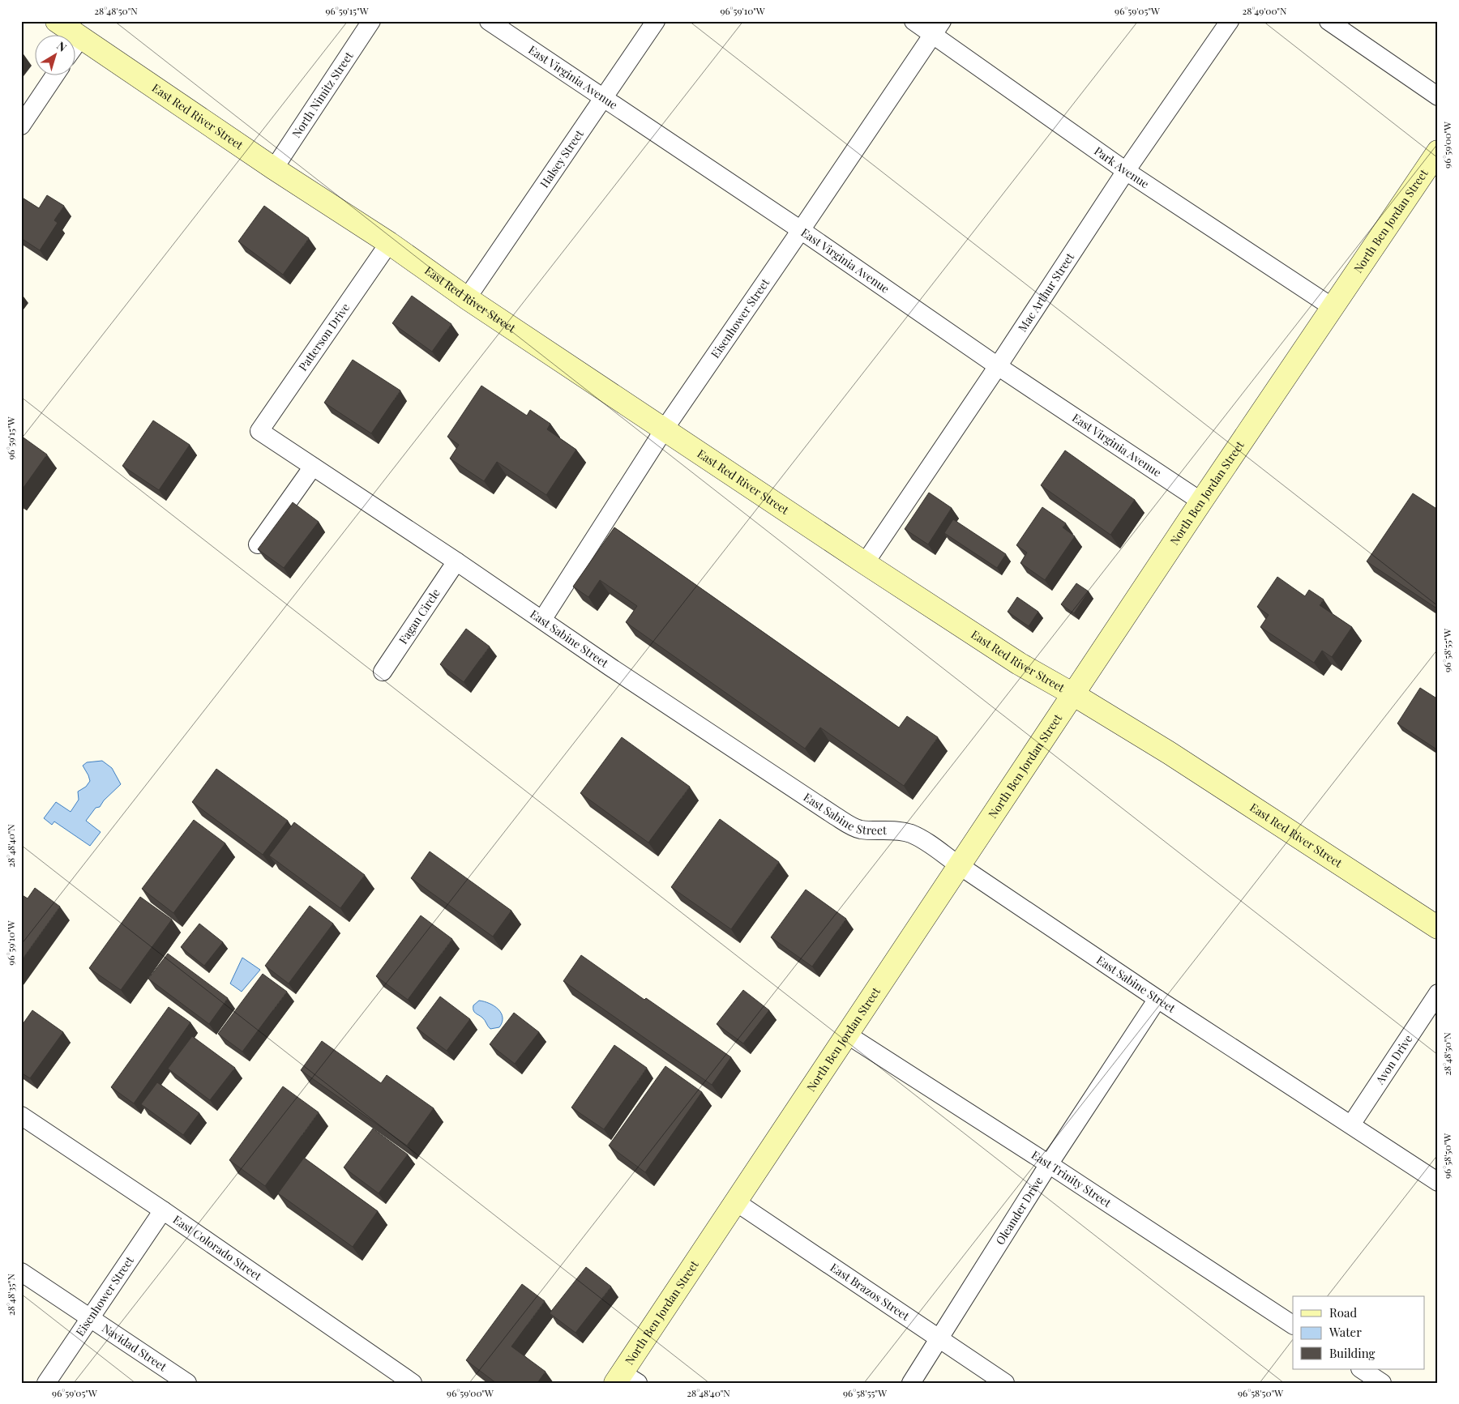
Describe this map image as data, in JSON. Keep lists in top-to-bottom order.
{
  "streets": {
    "street": [
      "East Virginia Avenue",
      "North Nimitz Street",
      "East Red River Street",
      "Halsey Street",
      "Park Avenue",
      "North Ben Jordan Street",
      "Mac Arthur Street",
      "Eisenhower Street",
      "Patterson Drive",
      "Fagan Circle",
      "East Sabine Street",
      "Avon Drive",
      "East Trinity Street",
      "Oleander Drive",
      "East Colorado Street",
      "East Brazos Street",
      "Navidad Street"
    ]
  },
  "crossings": [
    ["East Virginia Avenue", "Halsey Street"],
    ["East Virginia Avenue", "North Ben Jordan Street"],
    ["East Virginia Avenue", "Mac Arthur Street"],
    ["East Virginia Avenue", "Eisenhower Street"],
    ["North Nimitz Street", "East Red River Street"],
    ["East Red River Street", "Halsey Street"],
    ["East Red River Street", "North Ben Jordan Street"],
    ["East Red River Street", "Mac Arthur Street"],
    ["East Red River Street", "Eisenhower Street"],
    ["East Red River Street", "Patterson Drive"],
    ["Park Avenue", "North Ben Jordan Street"],
    ["Park Avenue", "Mac Arthur Street"],
    ["Park Avenue", "Eisenhower Street"],
    ["North Ben Jordan Street", "East Sabine Street"],
    ["North Ben Jordan Street", "East Trinity Street"],
    ["North Ben Jordan Street", "East Brazos Street"],
    ["Eisenhower Street", "East Sabine Street"],
    ["Eisenhower Street", "East Colorado Street"],
    ["Eisenhower Street", "Navidad Street"],
    ["Patterson Drive", "East Sabine Street"],
    ["Fagan Circle", "East Sabine Street"],
    ["East Sabine Street", "Avon Drive"],
    ["East Sabine Street", "Oleander Drive"],
    ["East Trinity Street", "Oleander Drive"],
    ["Oleander Drive", "East Brazos Street"]
  ],
  "legend": ["Road", "Water", "Building"],
  "north": "top right",
  "coordinates": [
    "28°48'50\"N",
    "96°59'15\"W",
    "96°59'10\"W",
    "96°59'05\"W",
    "28°49'00\"N",
    "96°59'00\"W",
    "96°58'55\"W",
    "28°48'40\"N",
    "96°58'50\"W",
    "28°48'35\"N"
  ]
}
